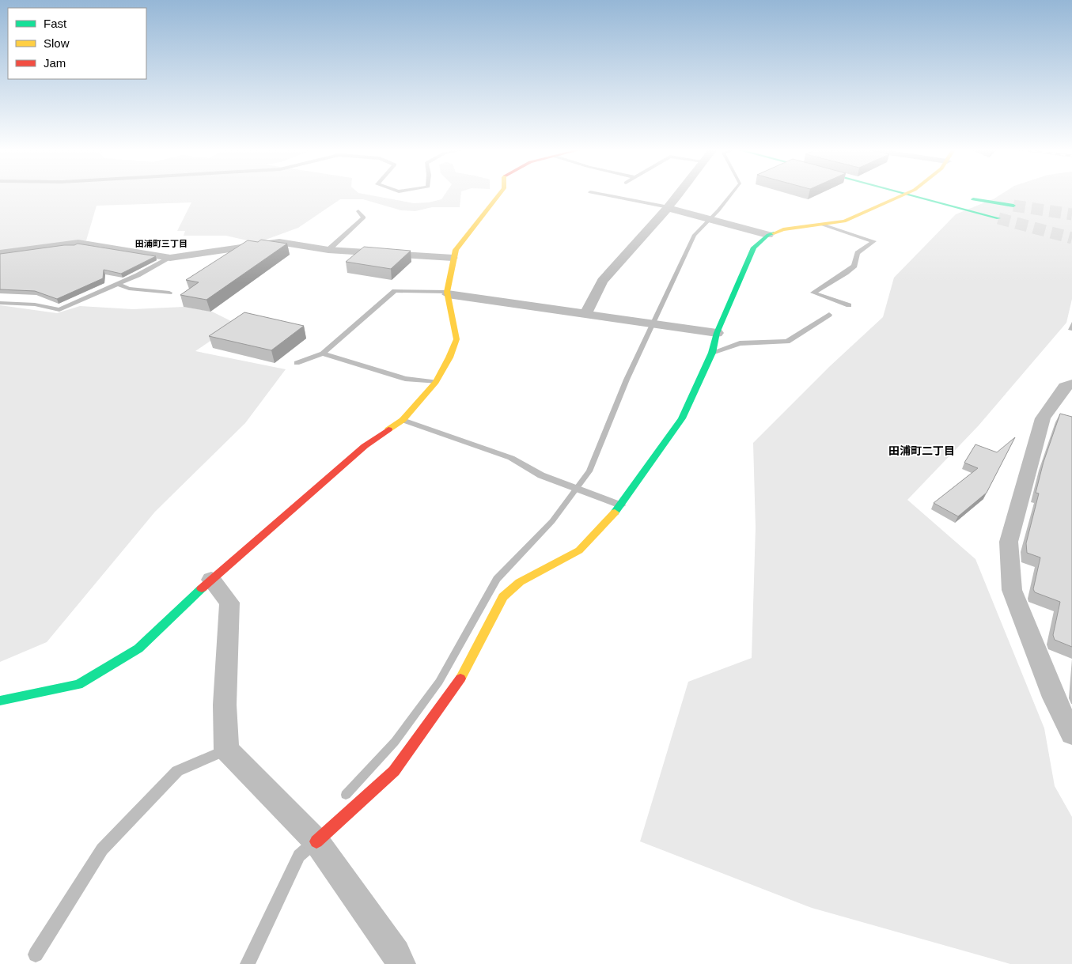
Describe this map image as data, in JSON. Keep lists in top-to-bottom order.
{
  "districts": ["田浦町三丁目", "田浦町二丁目"],
  "legend": ["Fast", "Slow", "Jam"]
}
